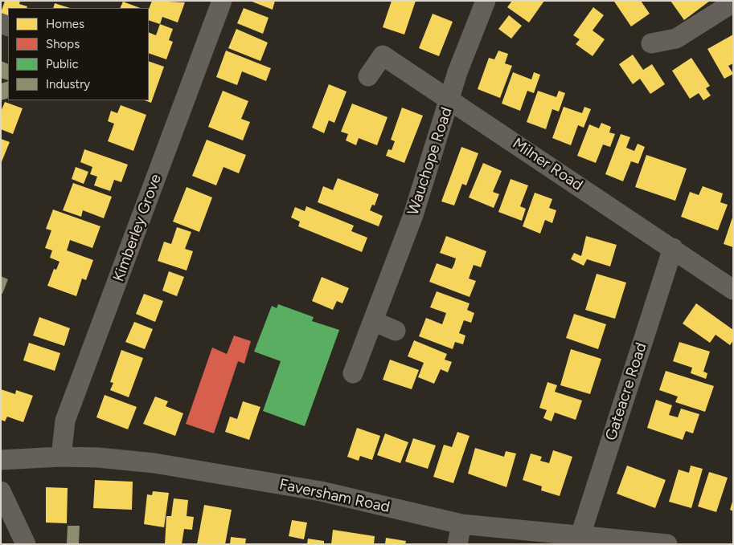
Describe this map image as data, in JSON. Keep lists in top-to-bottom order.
{
  "streets": {
    "street": [
      "Wauchope Road",
      "Milner Road",
      "Kimberley Grove",
      "Gateacre Road",
      "Faversham Road"
    ]
  },
  "crossings": [
    ["Wauchope Road", "Milner Road"],
    ["Milner Road", "Gateacre Road"],
    ["Kimberley Grove", "Faversham Road"],
    ["Gateacre Road", "Faversham Road"]
  ],
  "legend": [
    "Homes",
    "Shops",
    "Public",
    "Industry"
  ]
}
